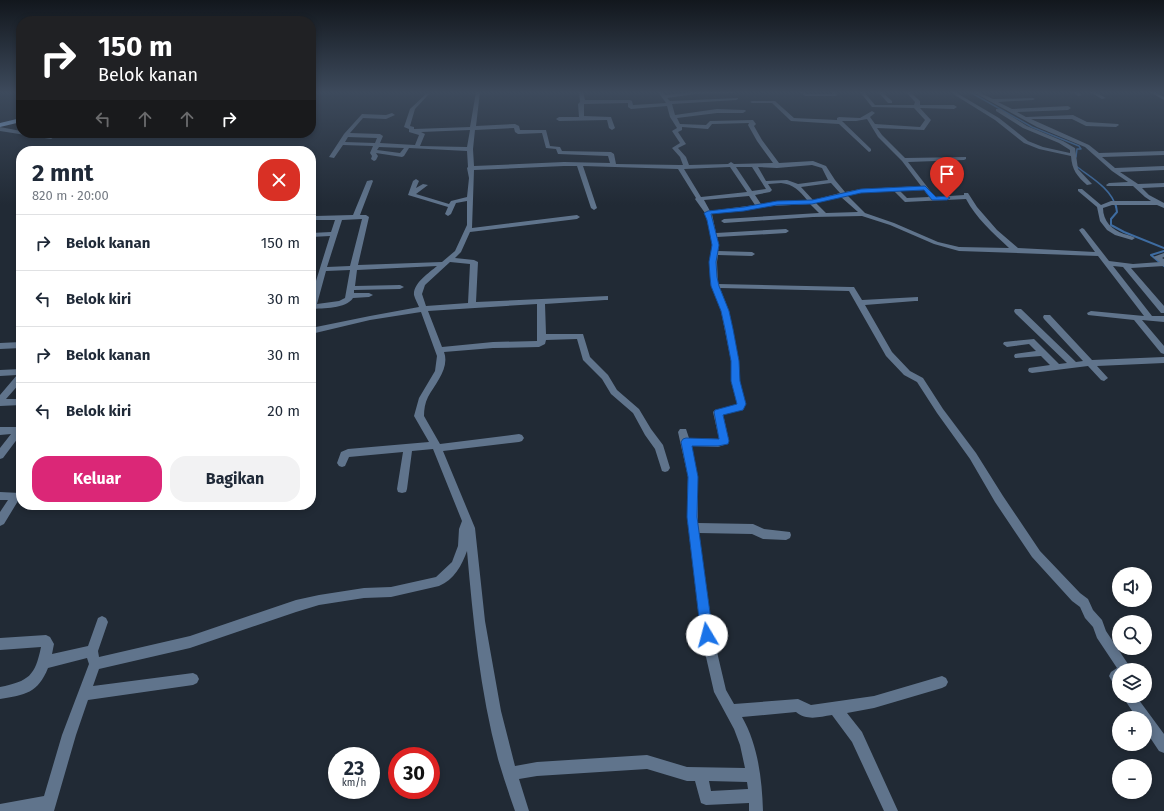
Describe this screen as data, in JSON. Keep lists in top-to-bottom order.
{
  "page": {
    "turn": ["150 m", "Belok kanan"],
    "heading": ["2 mnt", "820 m · 20:00"],
    "list": [
      {
        "name": "Belok kanan",
        "value": "150 m"
      },
      {
        "name": "Belok kiri",
        "value": "30 m"
      },
      {
        "name": "Belok kanan",
        "value": "30 m"
      },
      {
        "name": "Belok kiri",
        "value": "20 m"
      }
    ],
    "buttons": ["Keluar", "Bagikan"],
    "map_buttons": ["+", "−"],
    "speed": "23 km/h",
    "limit": "30"
  }
}
